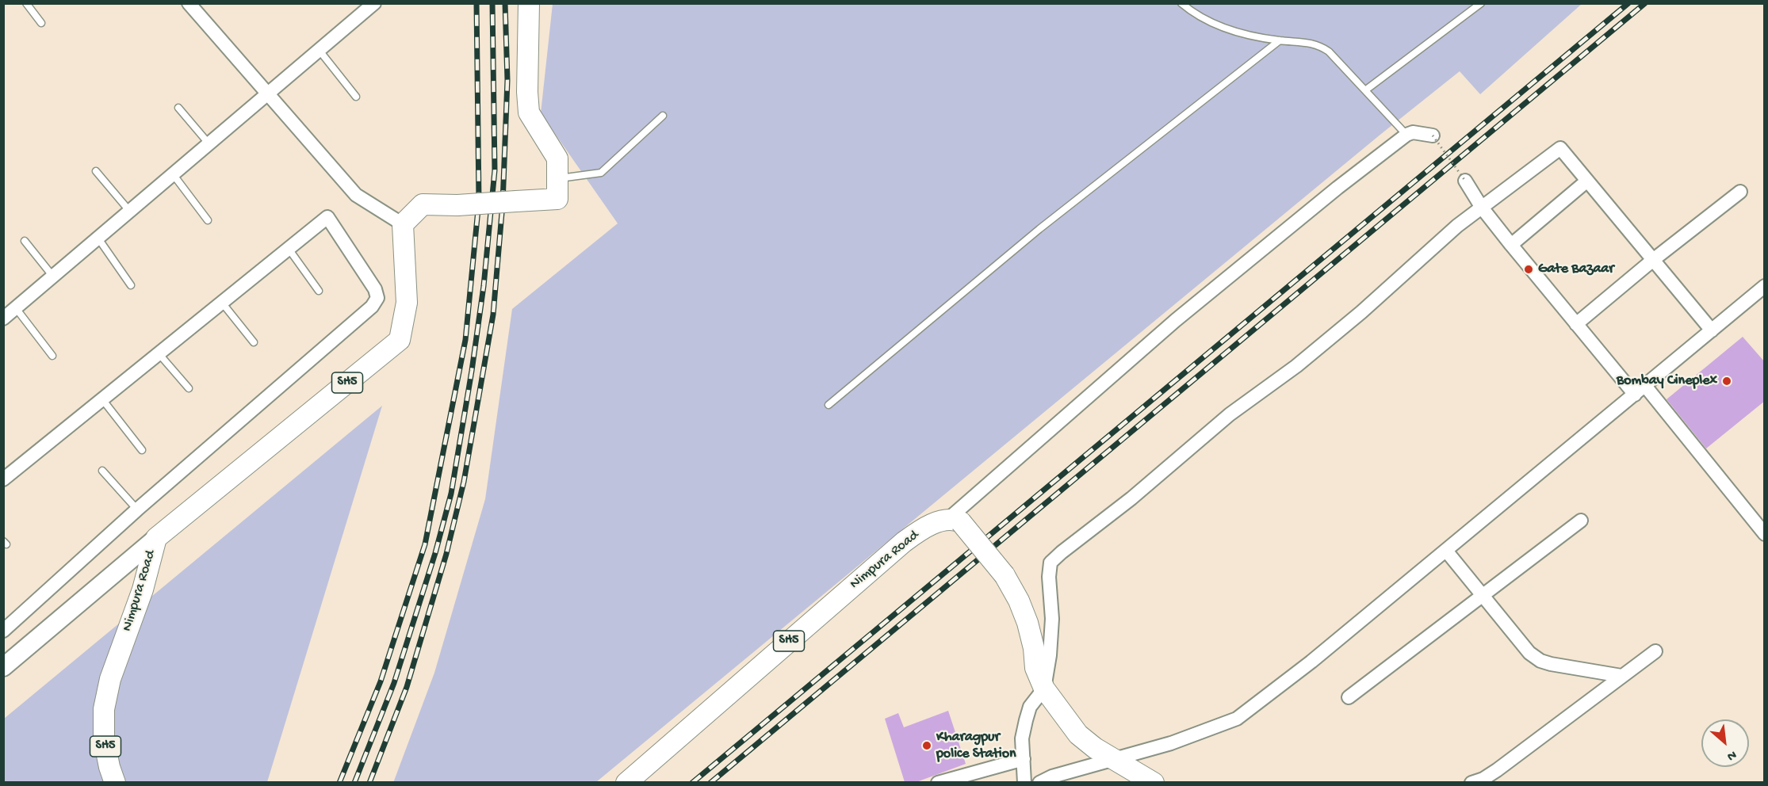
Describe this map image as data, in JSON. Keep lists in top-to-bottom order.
{
  "streets": {
    "main road": ["SH5", "Nimpura Road"]
  },
  "crossings": [
    ["SH5", "Nimpura Road"]
  ],
  "places": ["Gate Bazaar", "Bombay Cineplex", "Kharagpur police Station"],
  "north": "bottom right"
}
